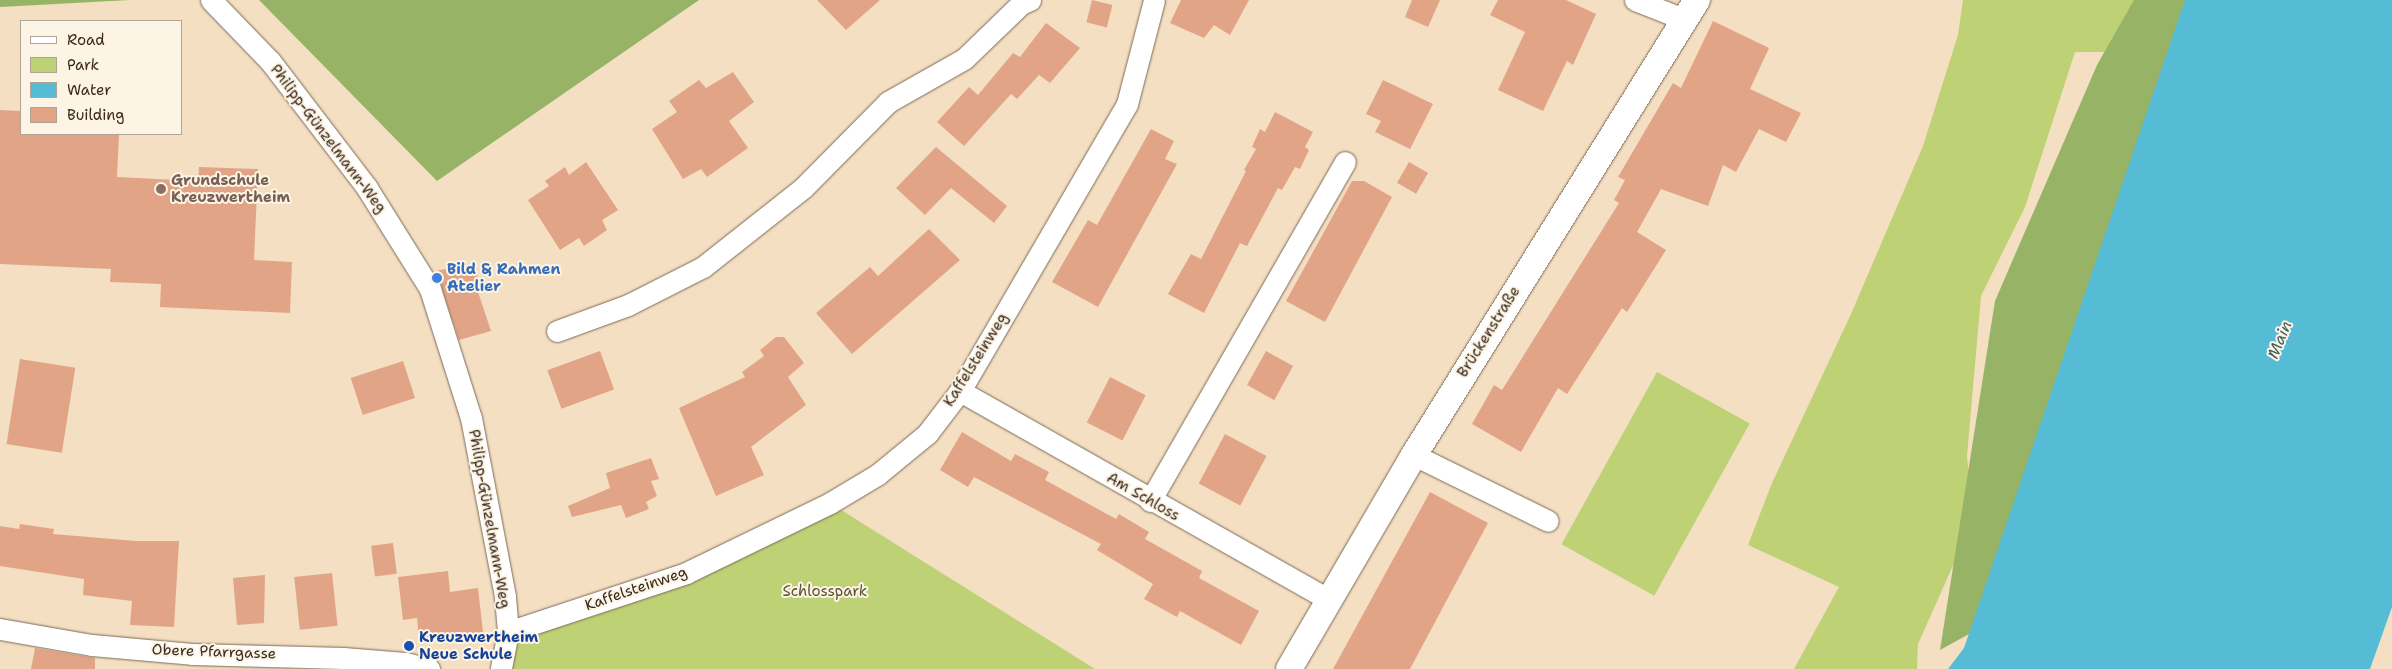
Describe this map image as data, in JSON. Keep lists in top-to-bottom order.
{
  "streets": {
    "street": [
      "Philipp-Günzelmann-Weg",
      "Brückenstraße",
      "Kaffelsteinweg",
      "Am Schloss",
      "Obere Pfarrgasse"
    ]
  },
  "crossings": [
    ["Philipp-Günzelmann-Weg", "Kaffelsteinweg"],
    ["Brückenstraße", "Am Schloss"],
    ["Kaffelsteinweg", "Am Schloss"]
  ],
  "water": ["Main"],
  "parks": ["Schlosspark"],
  "places": ["Grundschule Kreuzwertheim", "Bild & Rahmen Atelier", "Kreuzwertheim Neue Schule"],
  "legend": [
    "Road",
    "Park",
    "Water",
    "Building"
  ]
}
